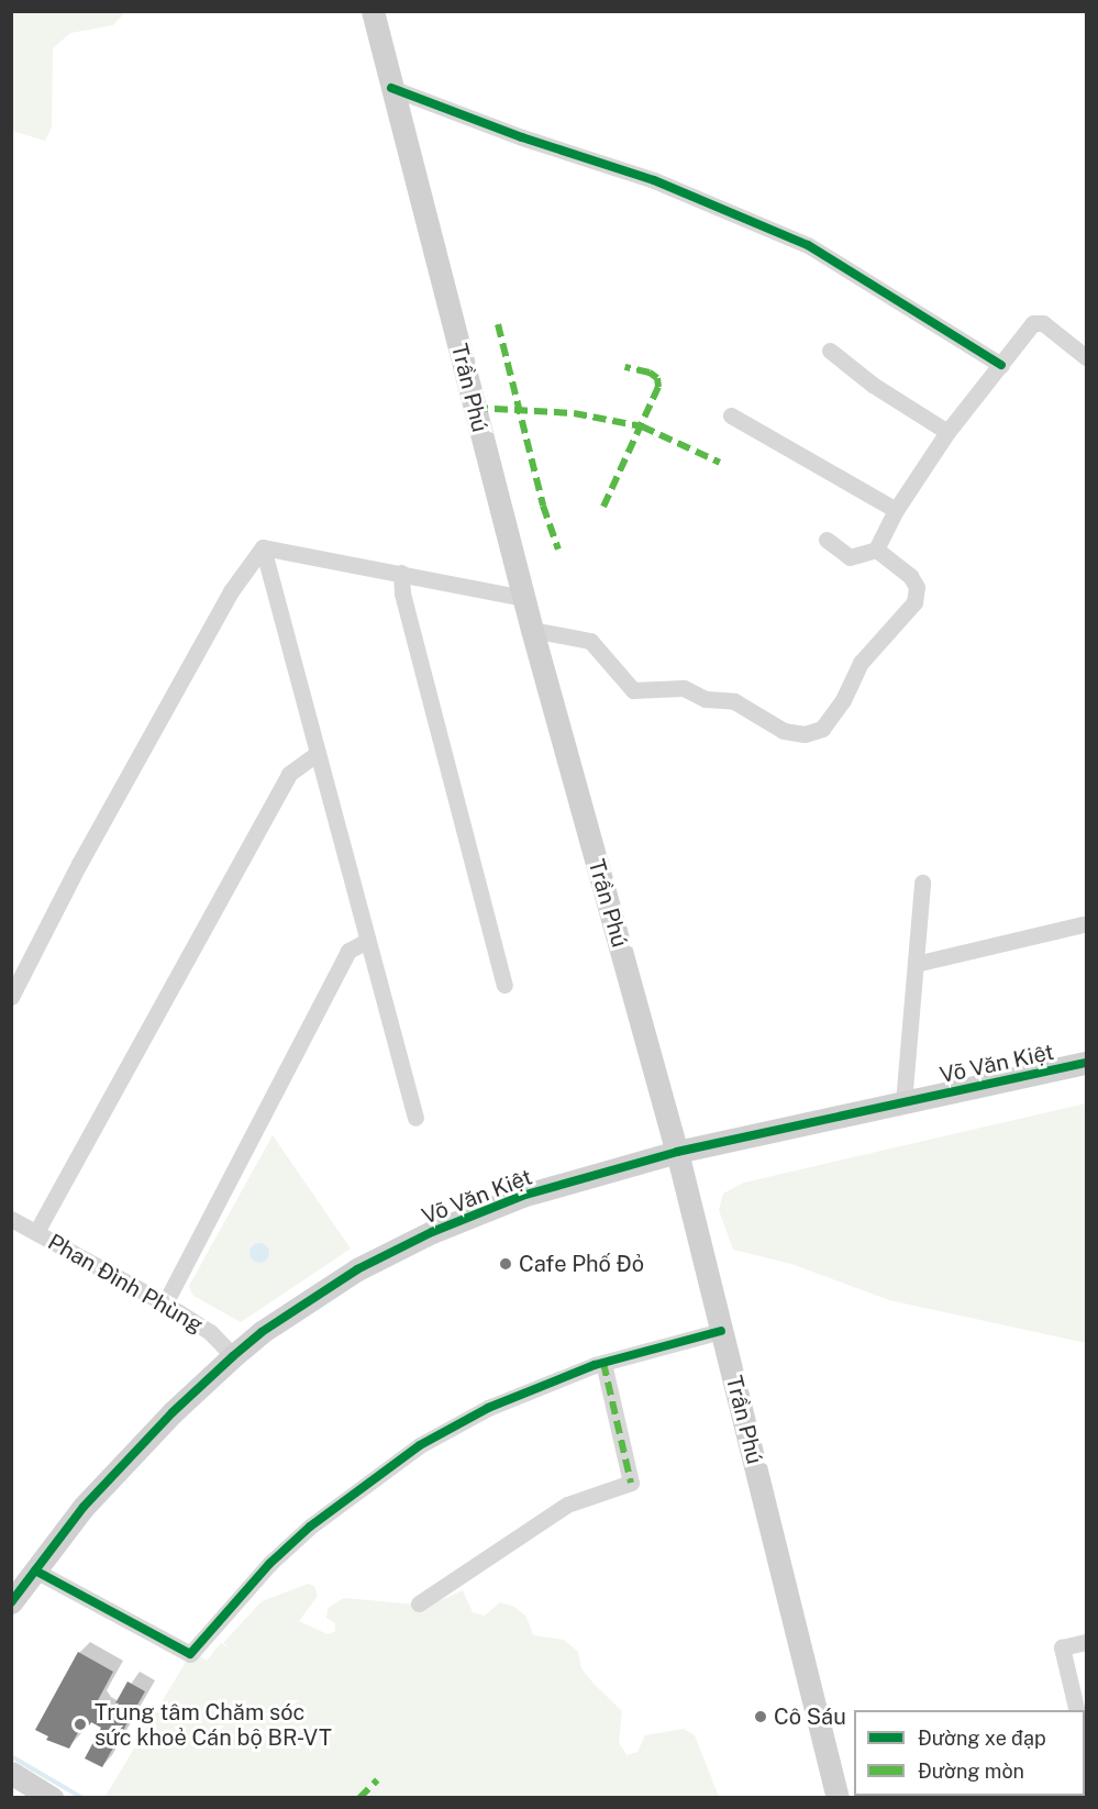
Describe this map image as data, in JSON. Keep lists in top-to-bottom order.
{
  "streets": {
    "main road": ["Trần Phú", "Võ Văn Kiệt"],
    "street": ["Phan Đình Phùng"]
  },
  "crossings": [
    ["Trần Phú", "Võ Văn Kiệt"],
    ["Võ Văn Kiệt", "Phan Đình Phùng"]
  ],
  "places": ["Cafe Phố Đỏ", "Cô Sáu", "Trung tâm Chăm sóc sức khoẻ Cán bộ BR-VT"],
  "legend": ["Đường xe đạp", "Đường mòn"]
}
